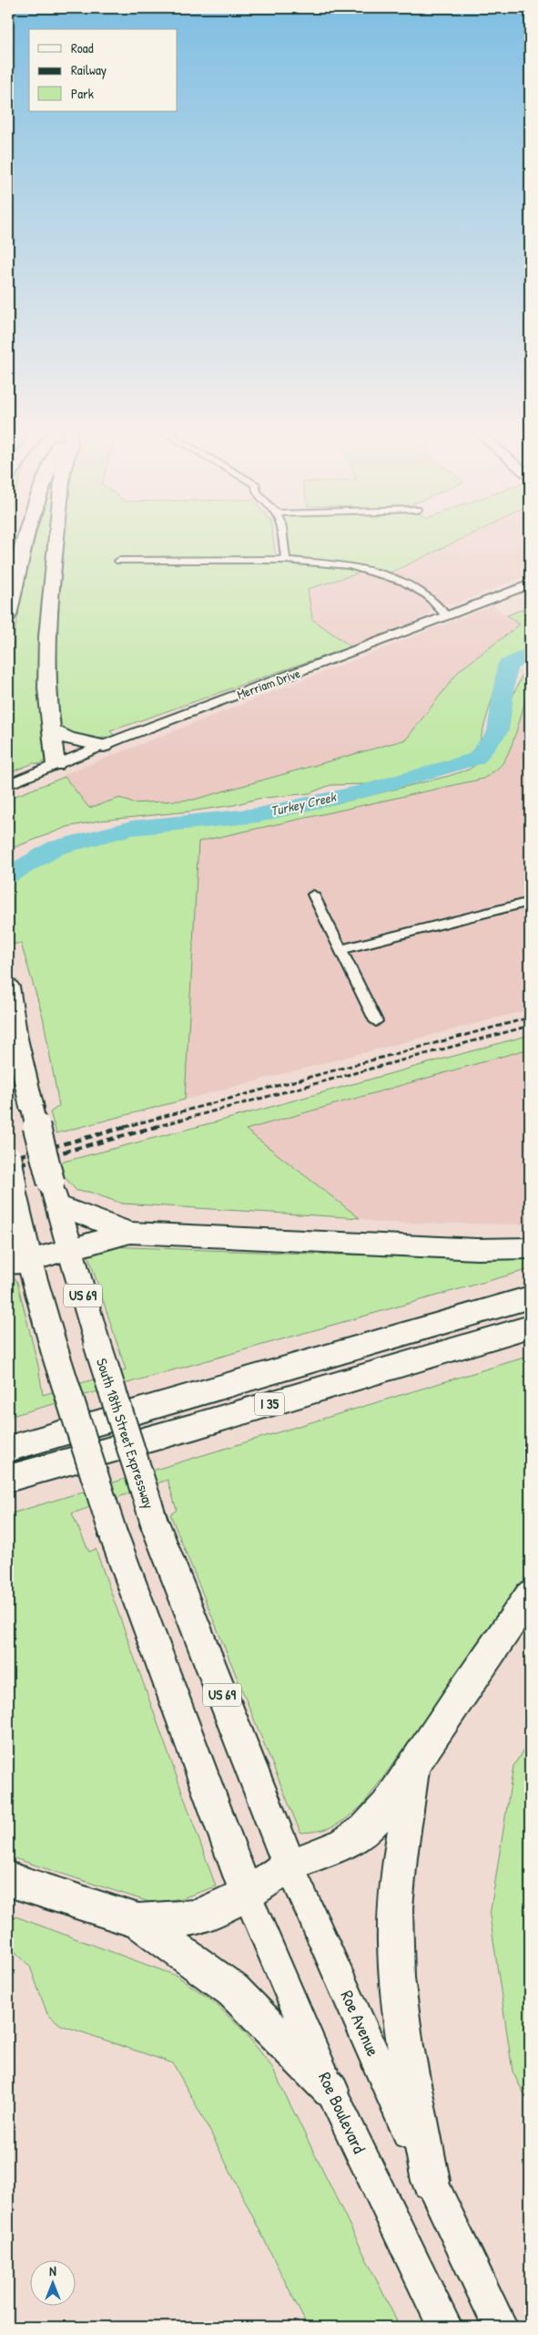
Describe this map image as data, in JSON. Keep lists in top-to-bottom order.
{
  "streets": {
    "highway": ["US 69", "I 35", "South 18th Street Expressway"],
    "main road": ["Merriam Drive", "Roe Avenue", "Roe Boulevard"]
  },
  "crossings": [
    ["South 18th Street Expressway", "Roe Avenue"]
  ],
  "water": ["Turkey Creek"],
  "legend": ["Road", "Railway", "Park"],
  "north": "top"
}
